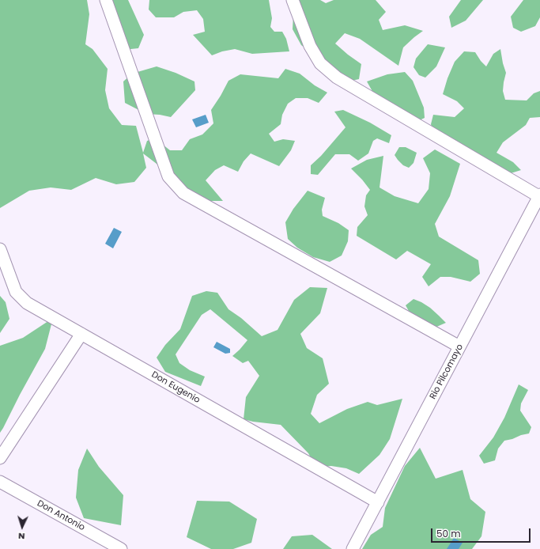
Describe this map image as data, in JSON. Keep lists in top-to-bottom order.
{
  "streets": {
    "street": ["Rio Pilcomayo", "Don Eugenio", "Don Antonio"]
  },
  "crossings": [
    ["Rio Pilcomayo", "Don Eugenio"]
  ],
  "scale_bar": "50 m",
  "north": "bottom"
}
